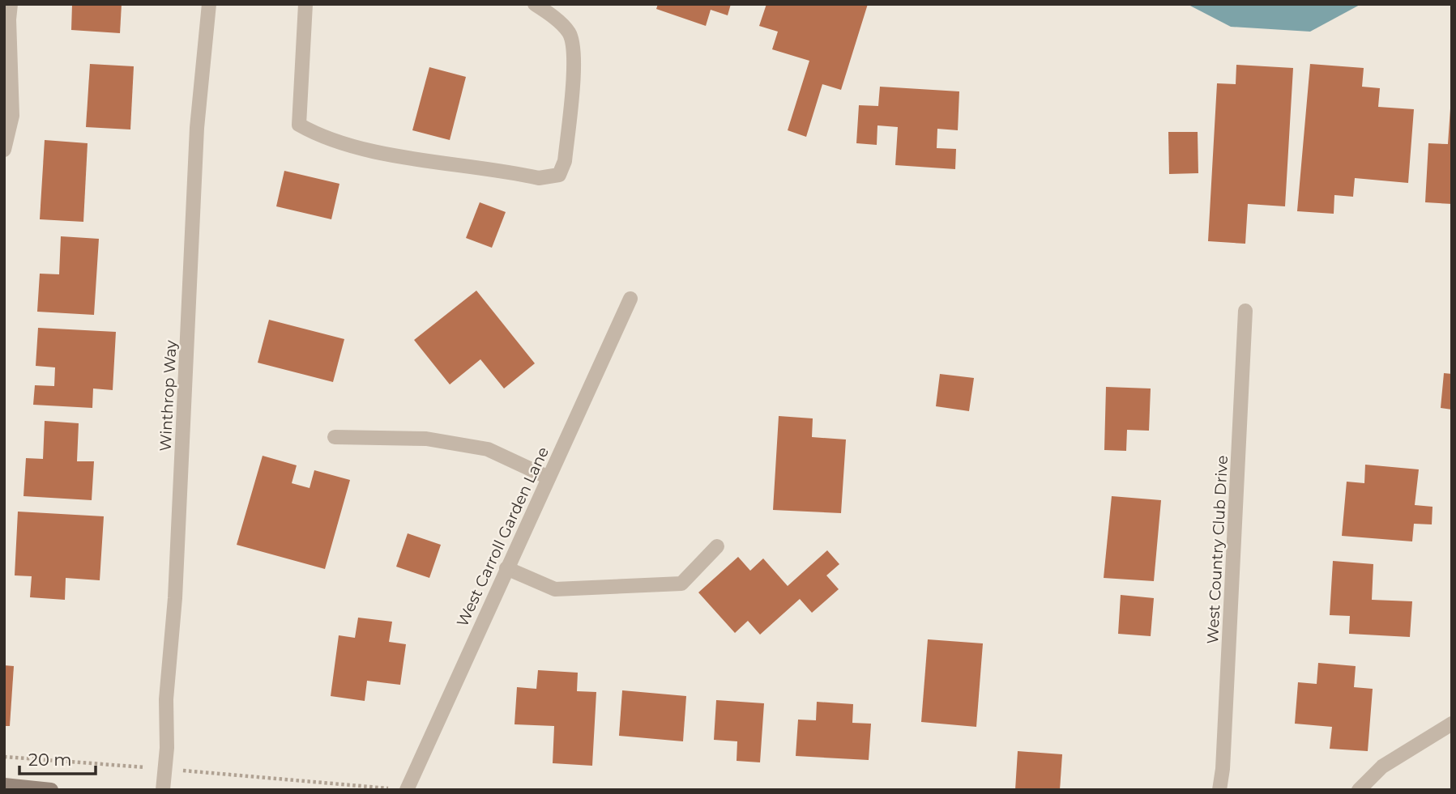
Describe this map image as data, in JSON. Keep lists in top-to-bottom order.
{
  "streets": {
    "street": ["Winthrop Way", "West Carroll Garden Lane", "West Country Club Drive"]
  },
  "scale_bar": "20 m"
}
